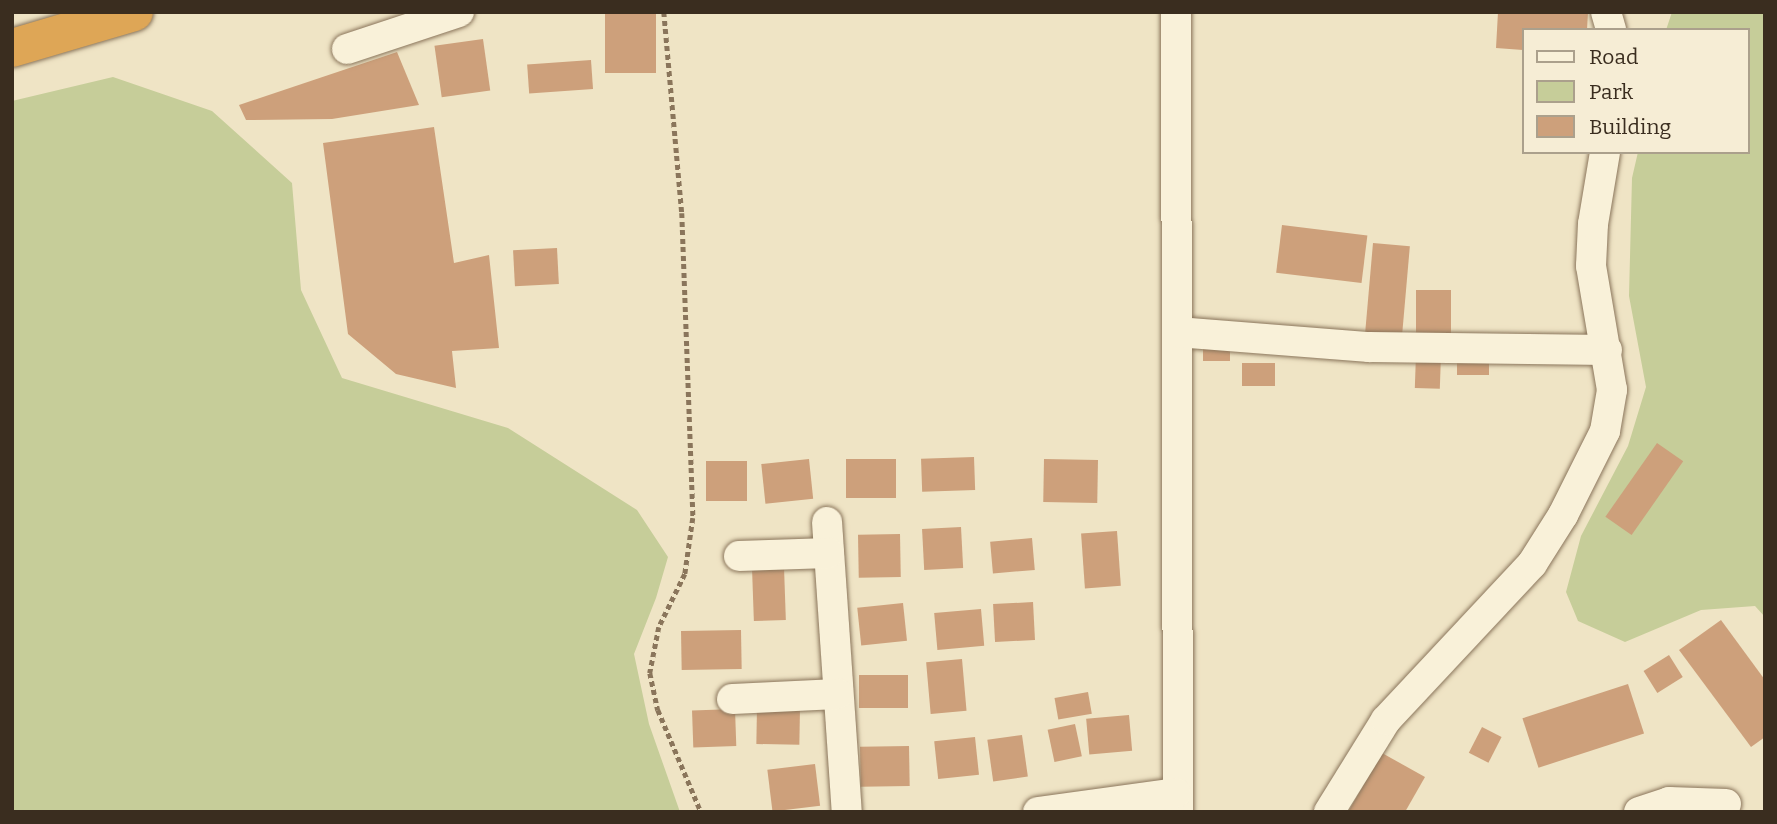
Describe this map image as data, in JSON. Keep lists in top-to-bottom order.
{
  "legend": ["Road", "Park", "Building"]
}
